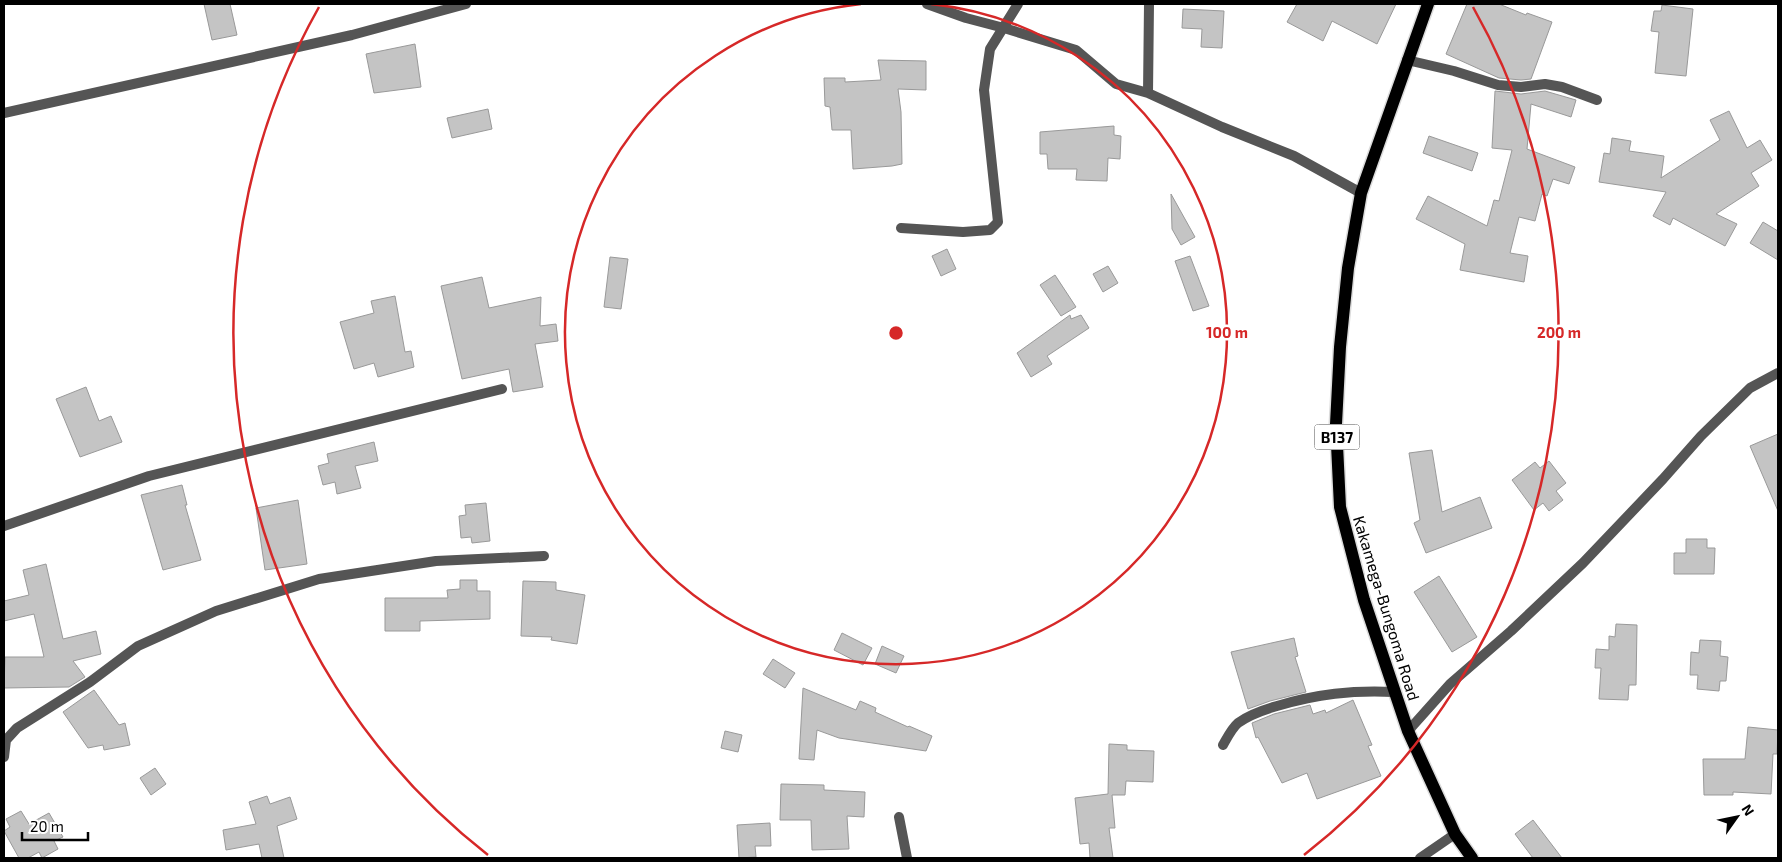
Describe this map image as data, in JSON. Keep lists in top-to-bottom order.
{
  "streets": {
    "main road": ["B137", "Kakamega-Bungoma Road"]
  },
  "scale_bar": "20 m",
  "north": "top right",
  "rings": ["100 m", "200 m"]
}
